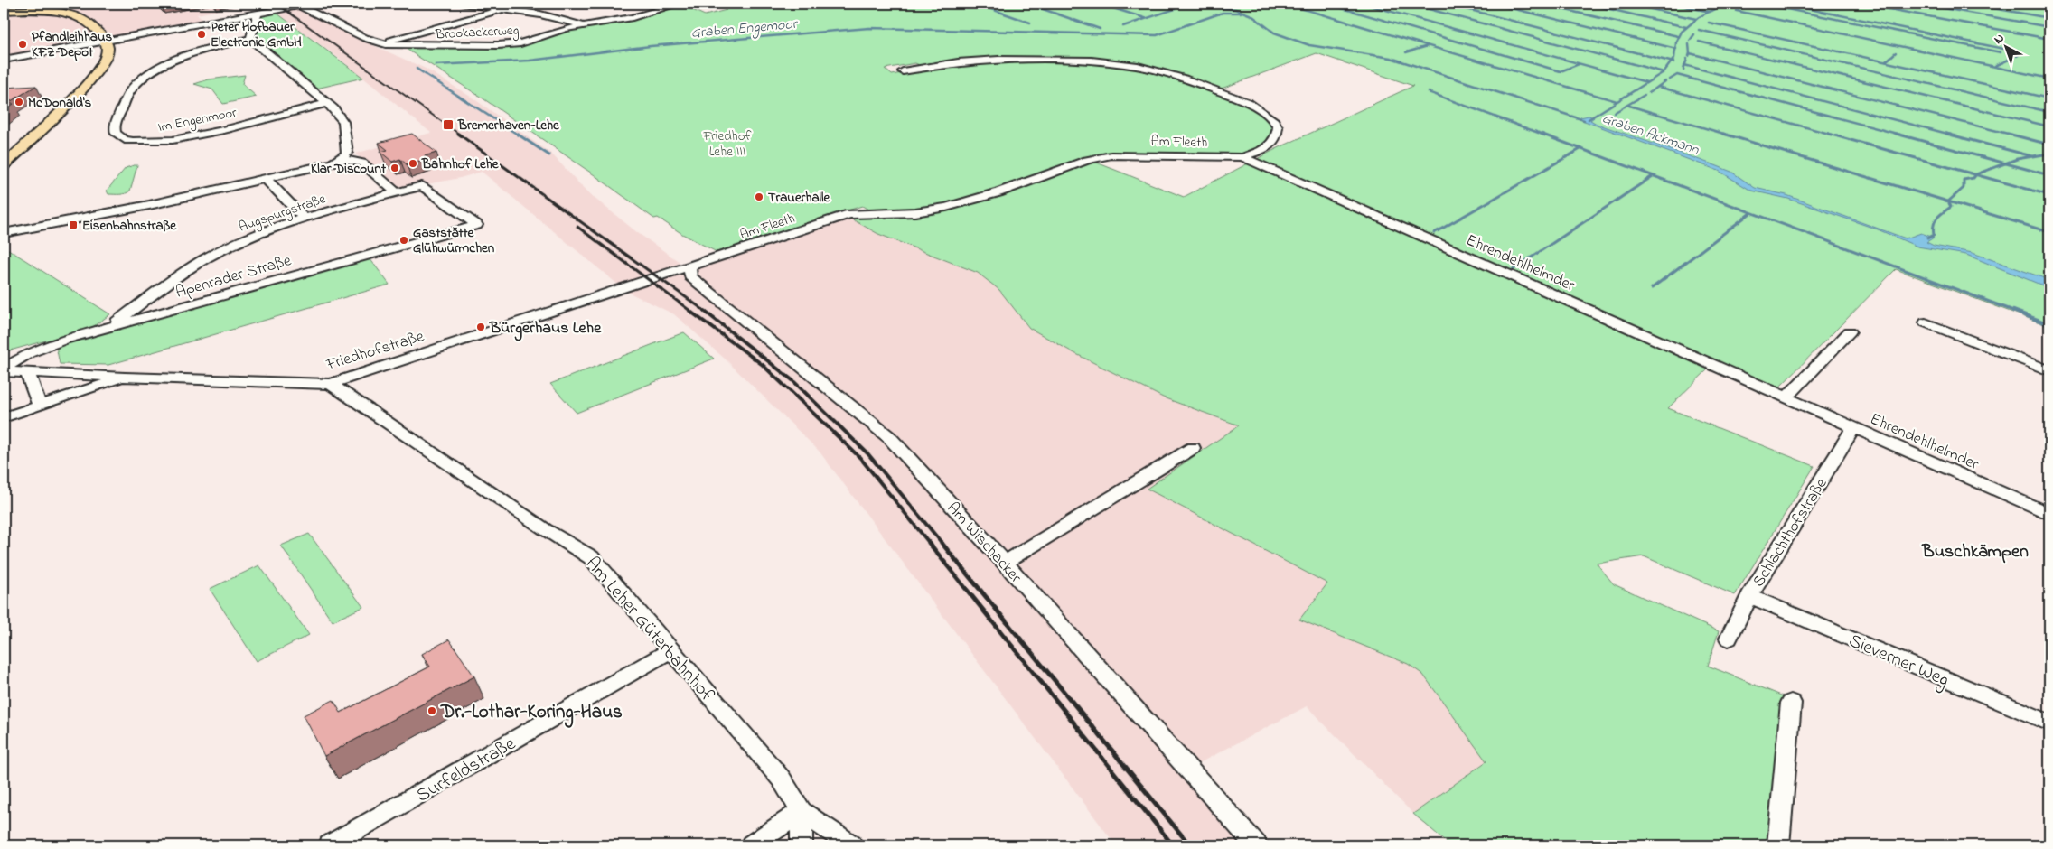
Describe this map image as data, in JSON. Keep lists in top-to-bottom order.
{
  "streets": {
    "street": [
      "Brookackerweg",
      "Im Engenmoor",
      "Am Fleeth",
      "Augspurgstraße",
      "Ehrendehlhelmder",
      "Apenrader Straße",
      "Friedhofstraße",
      "Schlachthofstraße",
      "Am Wischacker",
      "Am Leher Güterbahnhof",
      "Sieverner Weg",
      "Surfeldstraße"
    ]
  },
  "crossings": [
    ["Am Fleeth", "Ehrendehlhelmder"],
    ["Am Fleeth", "Friedhofstraße"],
    ["Am Fleeth", "Am Wischacker"],
    ["Augspurgstraße", "Apenrader Straße"],
    ["Ehrendehlhelmder", "Schlachthofstraße"],
    ["Apenrader Straße", "Friedhofstraße"],
    ["Friedhofstraße", "Am Wischacker"],
    ["Friedhofstraße", "Am Leher Güterbahnhof"],
    ["Schlachthofstraße", "Sieverner Weg"],
    ["Am Leher Güterbahnhof", "Surfeldstraße"]
  ],
  "districts": ["Buschkämpen"],
  "water": ["Graben Engemoor", "Graben Ackmann"],
  "parks": ["Friedhof Lehe III"],
  "places": {
    "other": [
      "Peter Hofbauer Electronic GmbH",
      "Pfandleihhaus KFZ Depot",
      "McDonald's",
      "Bahnhof Lehe",
      "Klar Discount",
      "Trauerhalle",
      "Gaststätte Glühwürmchen",
      "Bürgerhaus Lehe",
      "Dr.-Lothar-Koring-Haus"
    ],
    "transit": ["Bremerhaven-Lehe", "Eisenbahnstraße"]
  },
  "north": "top left"
}
